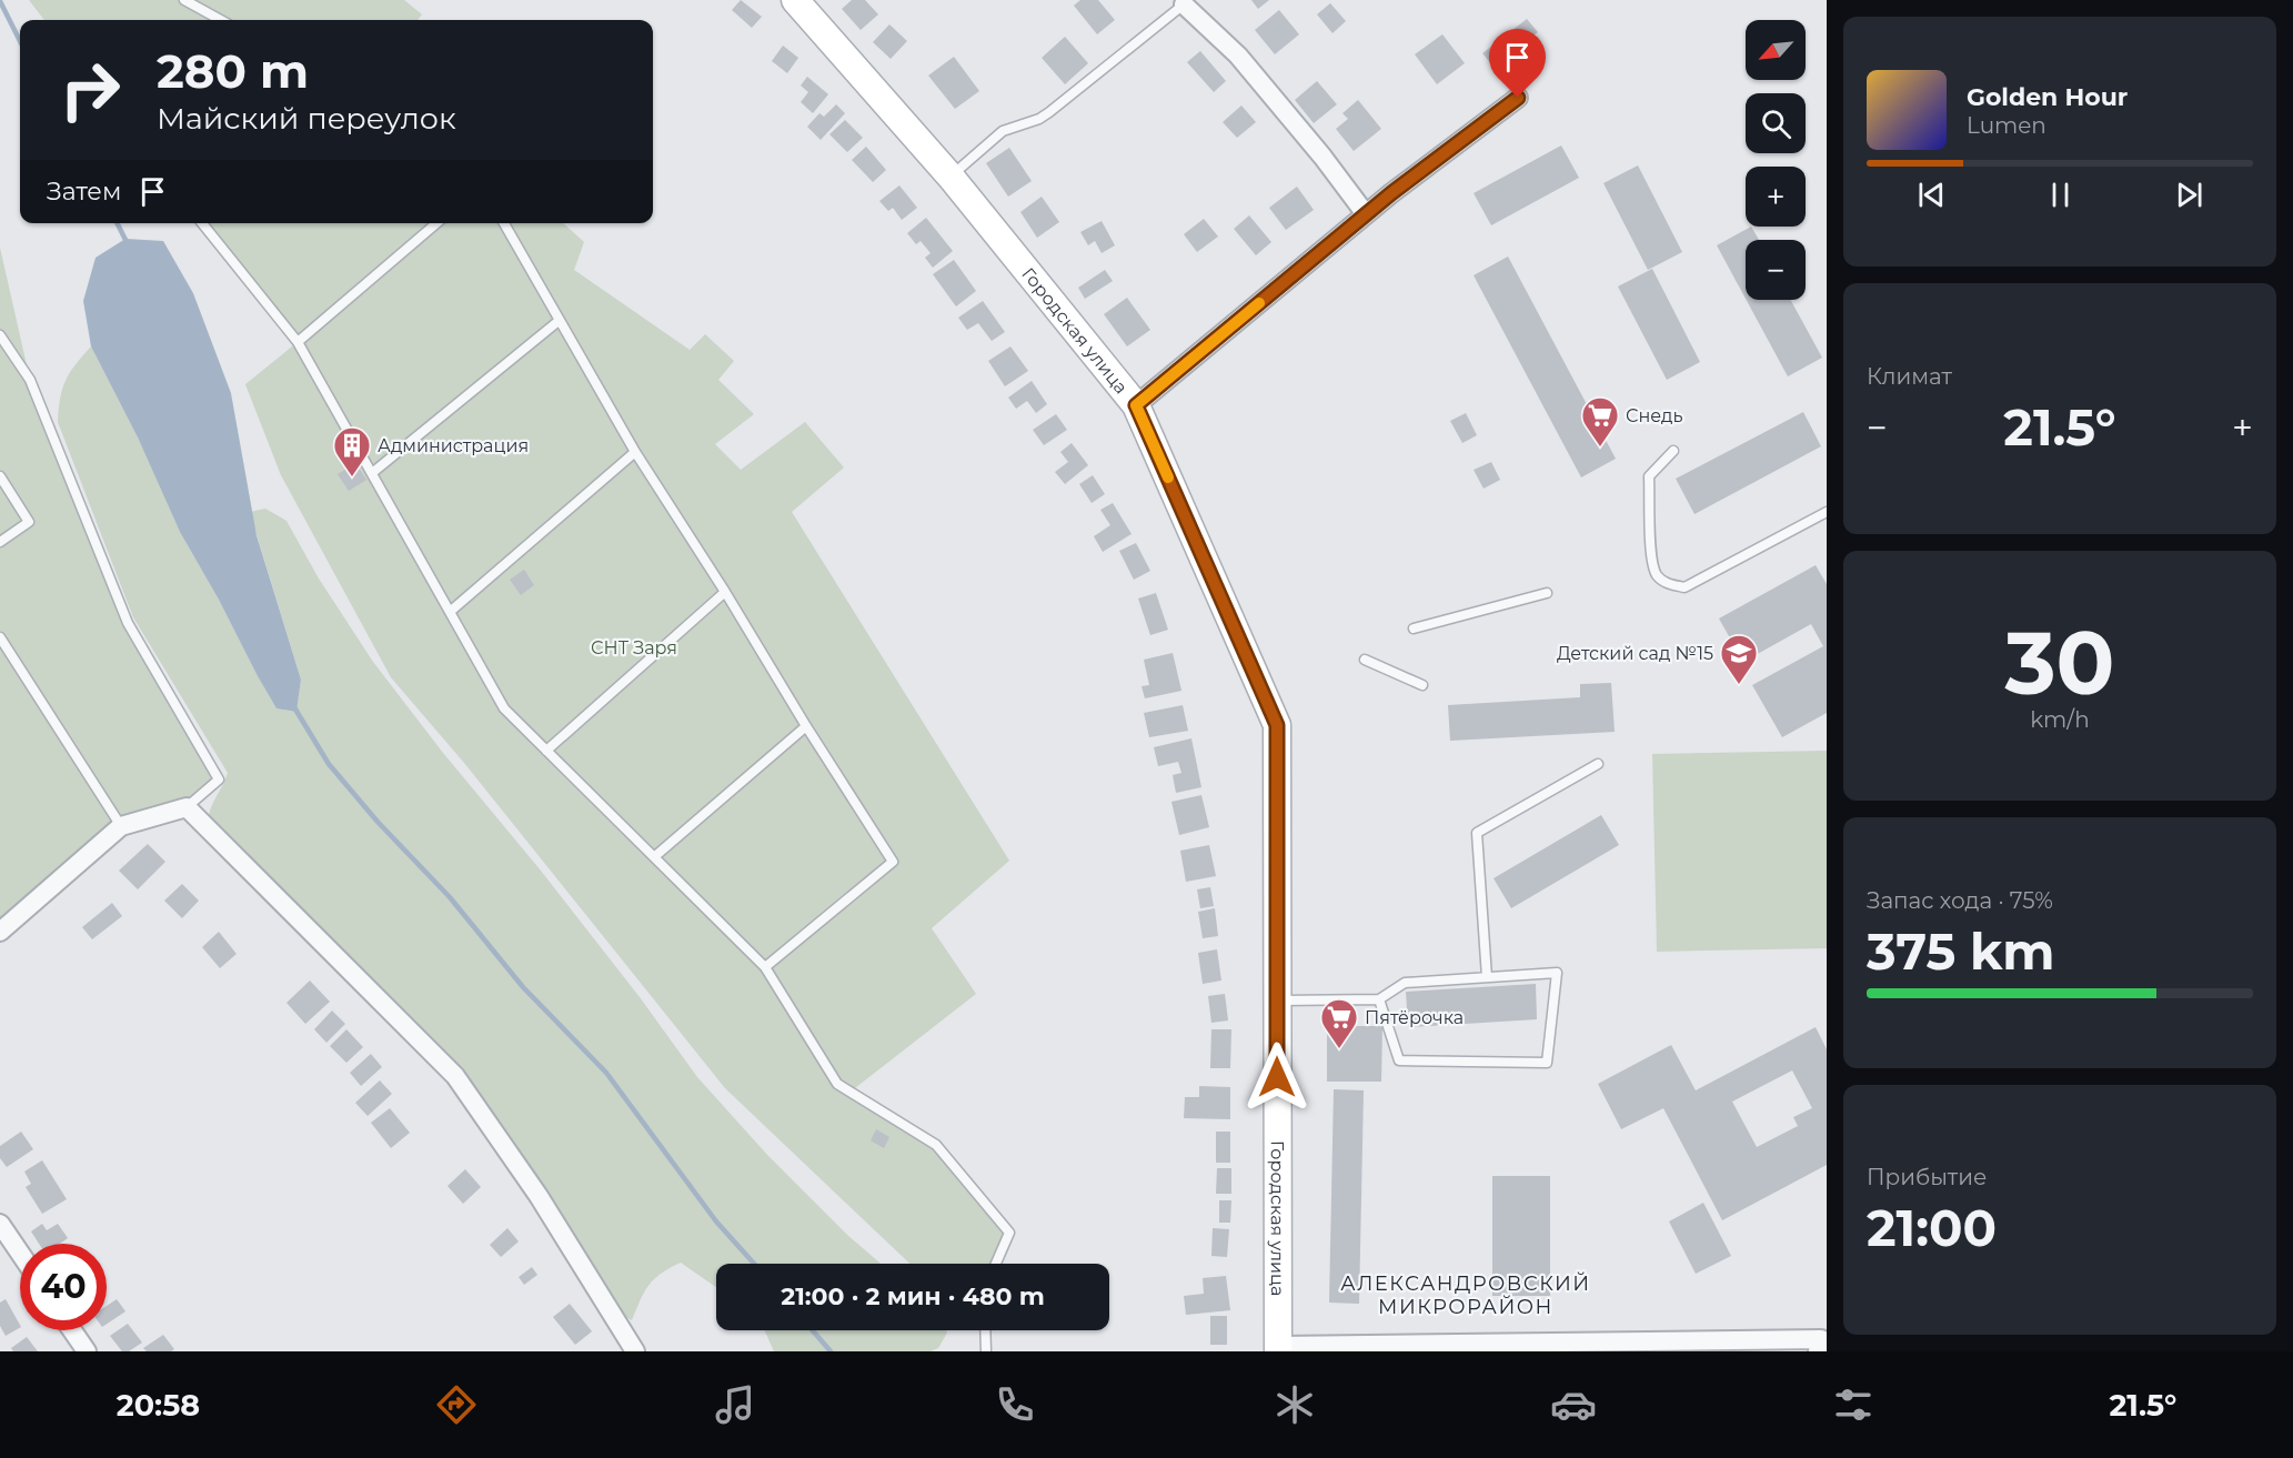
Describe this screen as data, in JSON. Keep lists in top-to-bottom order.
{
  "streets": {
    "street": ["Городская улица"]
  },
  "districts": ["АЛЕКСАНДРОВСКИЙ МИКРОРАЙОН"],
  "parks": ["СНТ Заря"],
  "places": {
    "supermarket": ["Снедь", "Пятёрочка"],
    "building": ["Администрация"],
    "school or university": ["Детский сад №15"]
  },
  "north": "bottom left",
  "page": {
    "map_buttons": ["+", "−"],
    "turn": ["280 m", "Майский переулок"],
    "song": ["Golden Hour", "Lumen"],
    "then": "Затем",
    "tile": [
      "Климат",
      ["30", "km/h"],
      ["Запас хода · 75%", "375 km"],
      ["Прибытие", "21:00"]
    ],
    "heat": ["−", "21.5°", "+"],
    "limit": "40",
    "trip": "21:00 · 2 мин · 480 m",
    "tabs": ["20:58", "21.5°"]
  }
}
